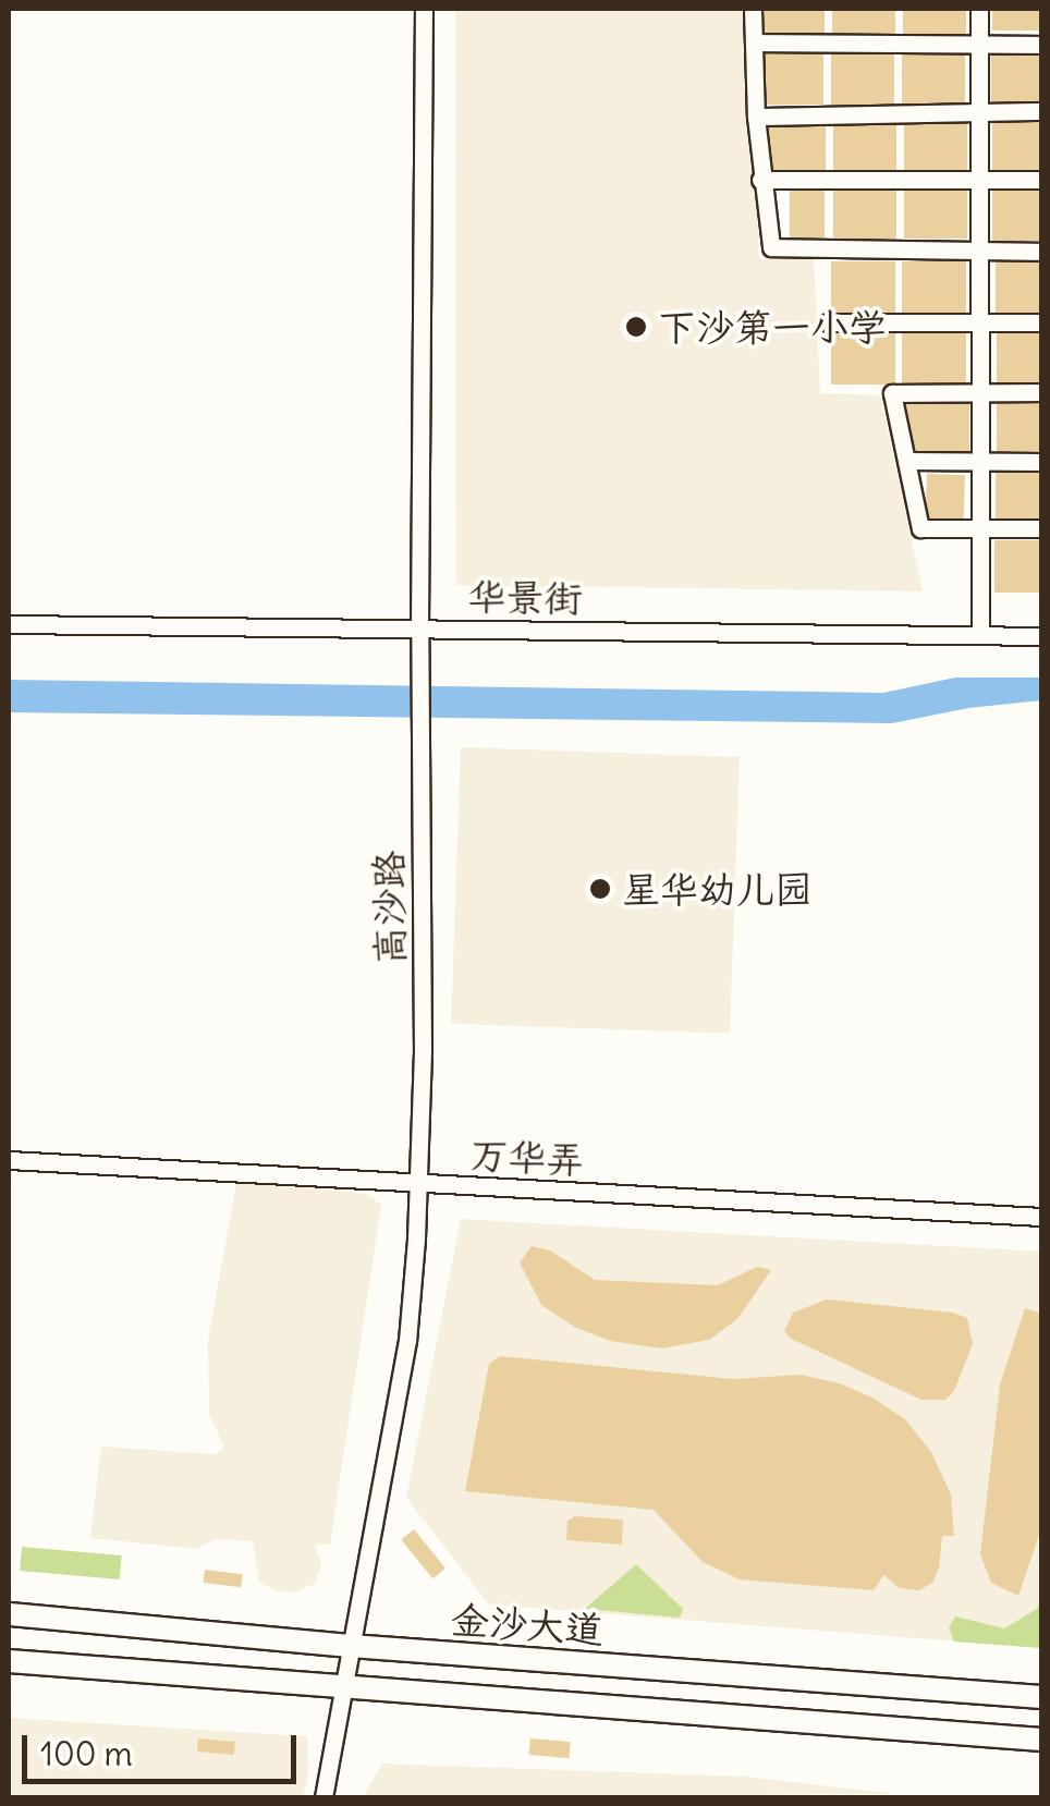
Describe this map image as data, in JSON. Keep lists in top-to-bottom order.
{
  "streets": {
    "main road": ["金沙大道"],
    "street": ["华景街", "高沙路", "万华弄"]
  },
  "crossings": [
    ["华景街", "高沙路"],
    ["高沙路", "万华弄"],
    ["高沙路", "金沙大道"]
  ],
  "places": ["下沙第一小学", "星华幼儿园"],
  "scale_bar": "100 m"
}
